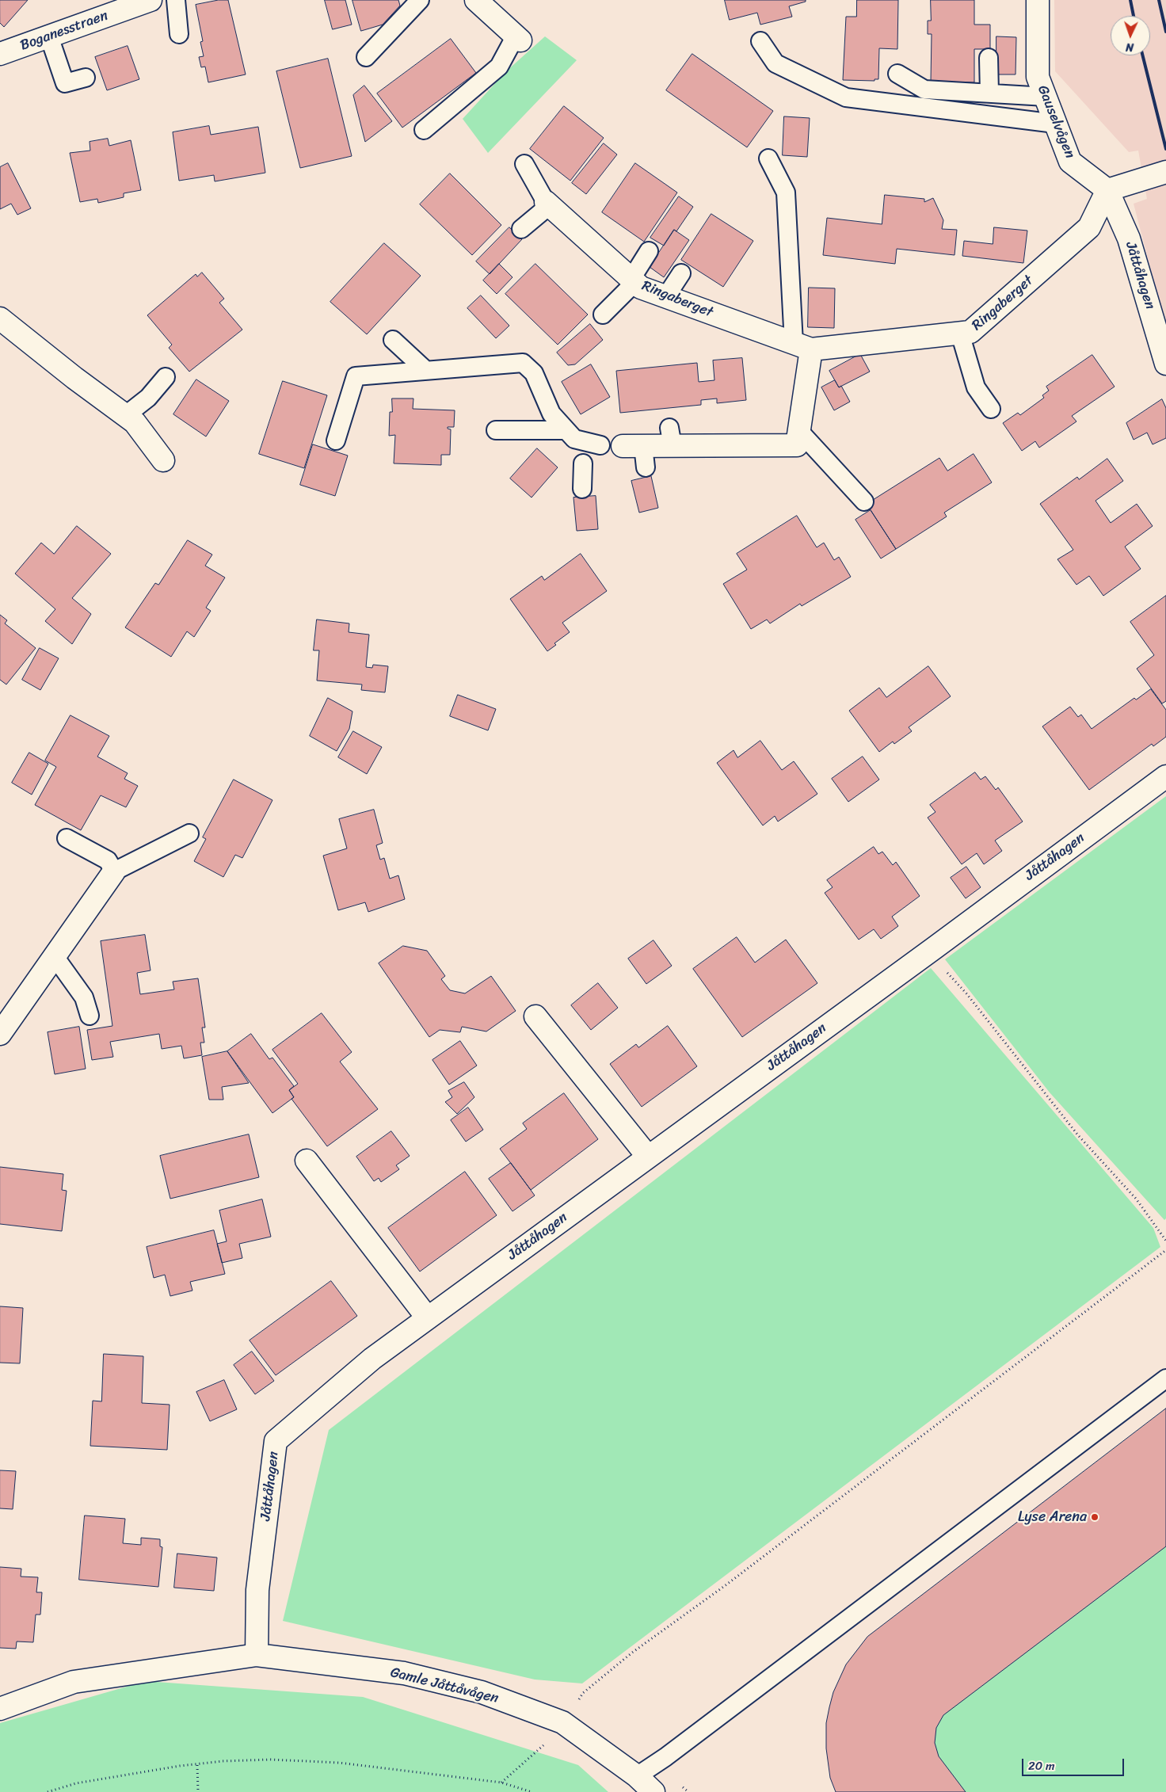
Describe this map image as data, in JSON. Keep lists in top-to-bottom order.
{
  "streets": {
    "street": [
      "Boganesstraen",
      "Gauselvågen",
      "Jåttåhagen",
      "Ringaberget",
      "Gamle Jåttåvågen"
    ]
  },
  "crossings": [
    ["Gauselvågen", "Jåttåhagen"],
    ["Gauselvågen", "Ringaberget"],
    ["Jåttåhagen", "Ringaberget"],
    ["Jåttåhagen", "Gamle Jåttåvågen"]
  ],
  "places": ["Lyse Arena"],
  "scale_bar": "20 m",
  "north": "bottom"
}
